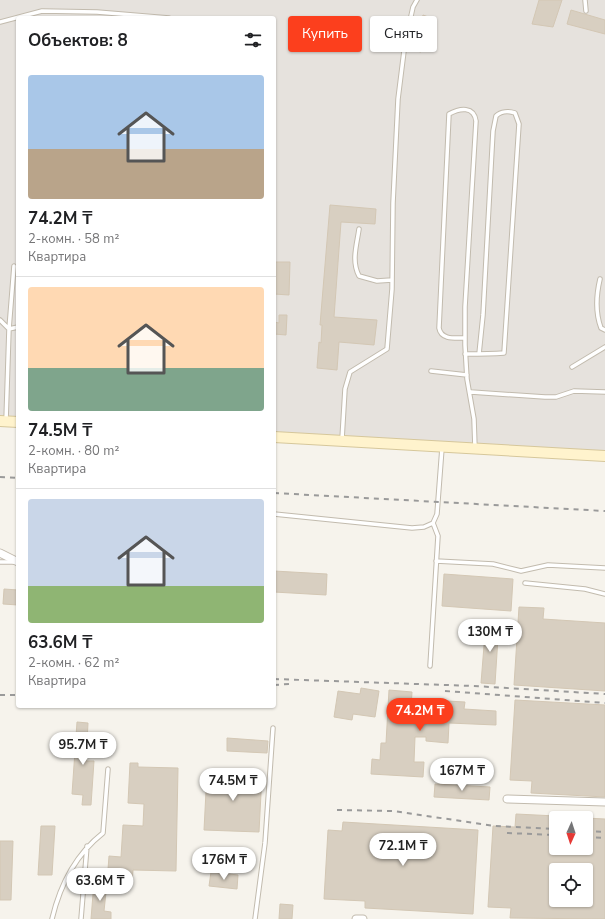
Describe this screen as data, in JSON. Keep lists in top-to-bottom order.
{
  "north": "bottom",
  "page": {
    "chip": ["Купить", "Снять"],
    "heading": "Объектов: 8",
    "list": [
      {
        "name": "74.2M ₸",
        "note": "2-комн. · 58 m² · Квартира"
      },
      {
        "name": "74.5M ₸",
        "note": "2-комн. · 80 m² · Квартира"
      },
      {
        "name": "63.6M ₸",
        "note": "2-комн. · 62 m² · Квартира"
      }
    ],
    "price": [
      "130M ₸",
      "74.2M ₸",
      "95.7M ₸",
      "167M ₸",
      "74.5M ₸",
      "72.1M ₸",
      "176M ₸",
      "63.6M ₸"
    ]
  }
}
